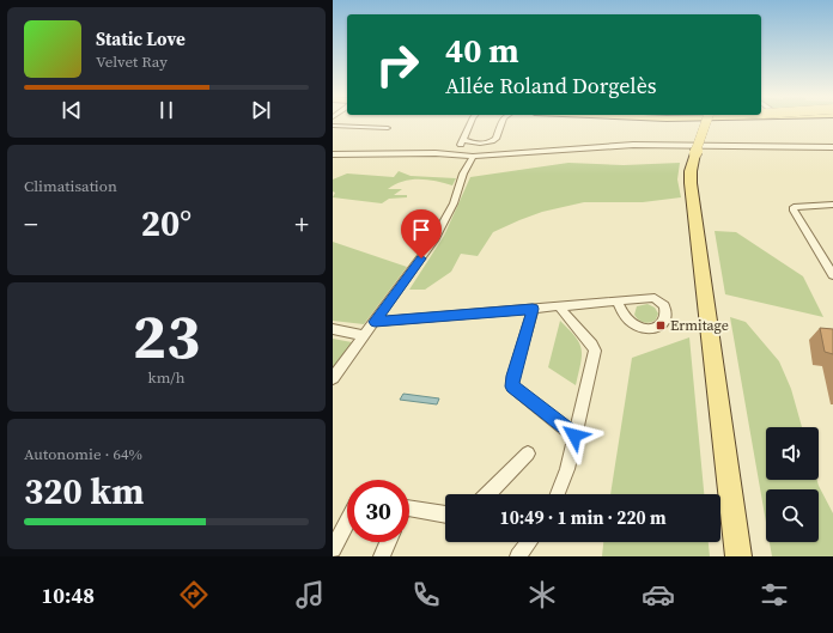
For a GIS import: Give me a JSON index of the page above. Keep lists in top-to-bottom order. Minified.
{"places":{"transit":["Ermitage"]},"page":{"turn":["40 m","Allée Roland Dorgelès"],"song":["Static Love","Velvet Ray"],"tile":["Climatisation",["23","km/h"],["Autonomie · 64%","320 km"]],"heat":["−","20°","+"],"limit":"30","trip":"10:49 · 1 min · 220 m","tabs":"10:48"}}
